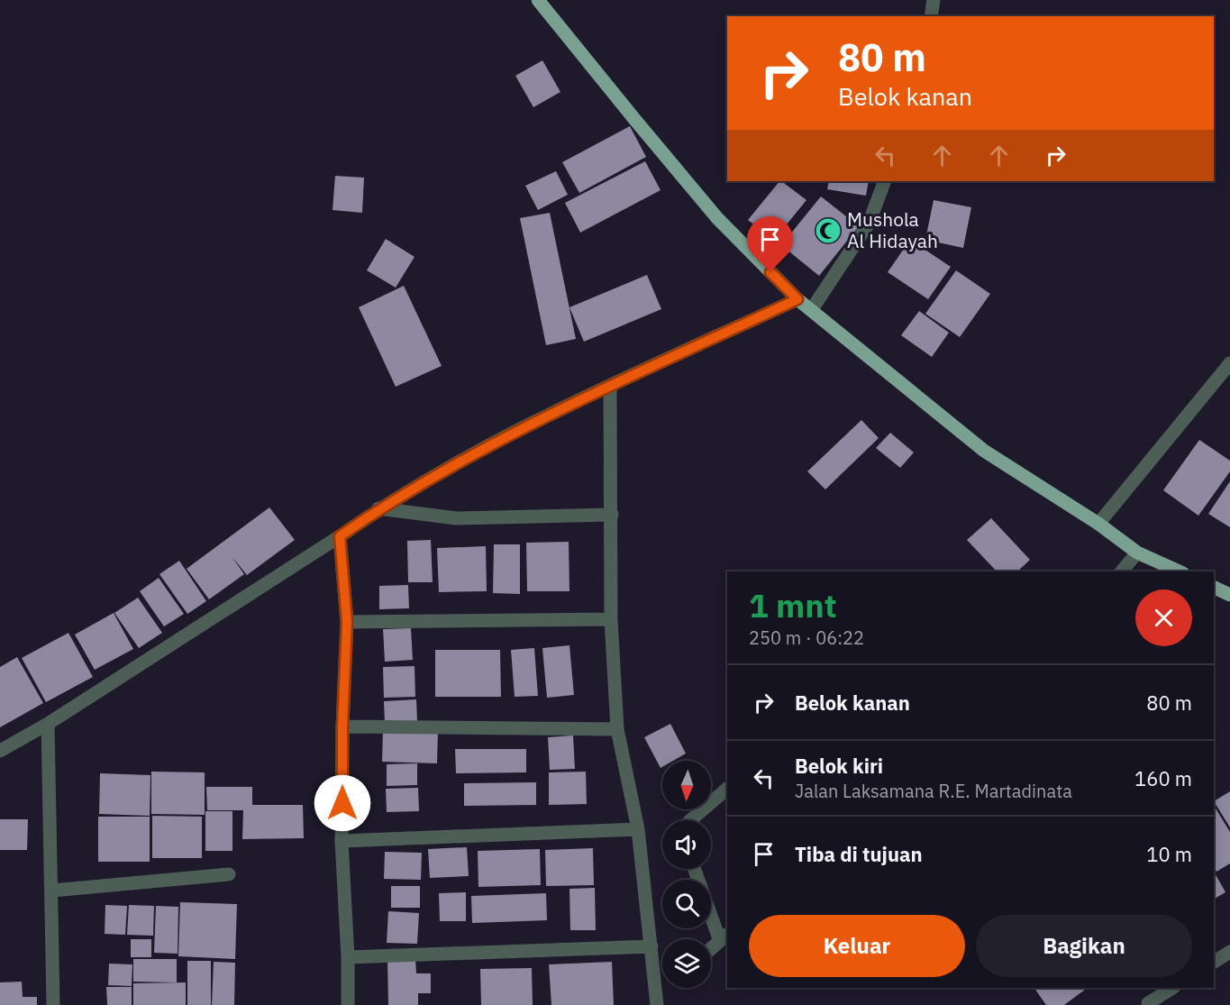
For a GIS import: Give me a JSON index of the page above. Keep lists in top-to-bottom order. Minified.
{"places":{"mosque":["Mushola Al Hidayah"]},"north":"bottom","page":{"turn":["80 m","Belok kanan"],"heading":["1 mnt","250 m · 06:22"],"list":[{"name":"Belok kanan","value":"80 m"},{"name":"Belok kiri","note":"Jalan Laksamana R.E. Martadinata","value":"160 m"},{"name":"Tiba di tujuan","value":"10 m"}],"buttons":["Keluar","Bagikan"]}}
